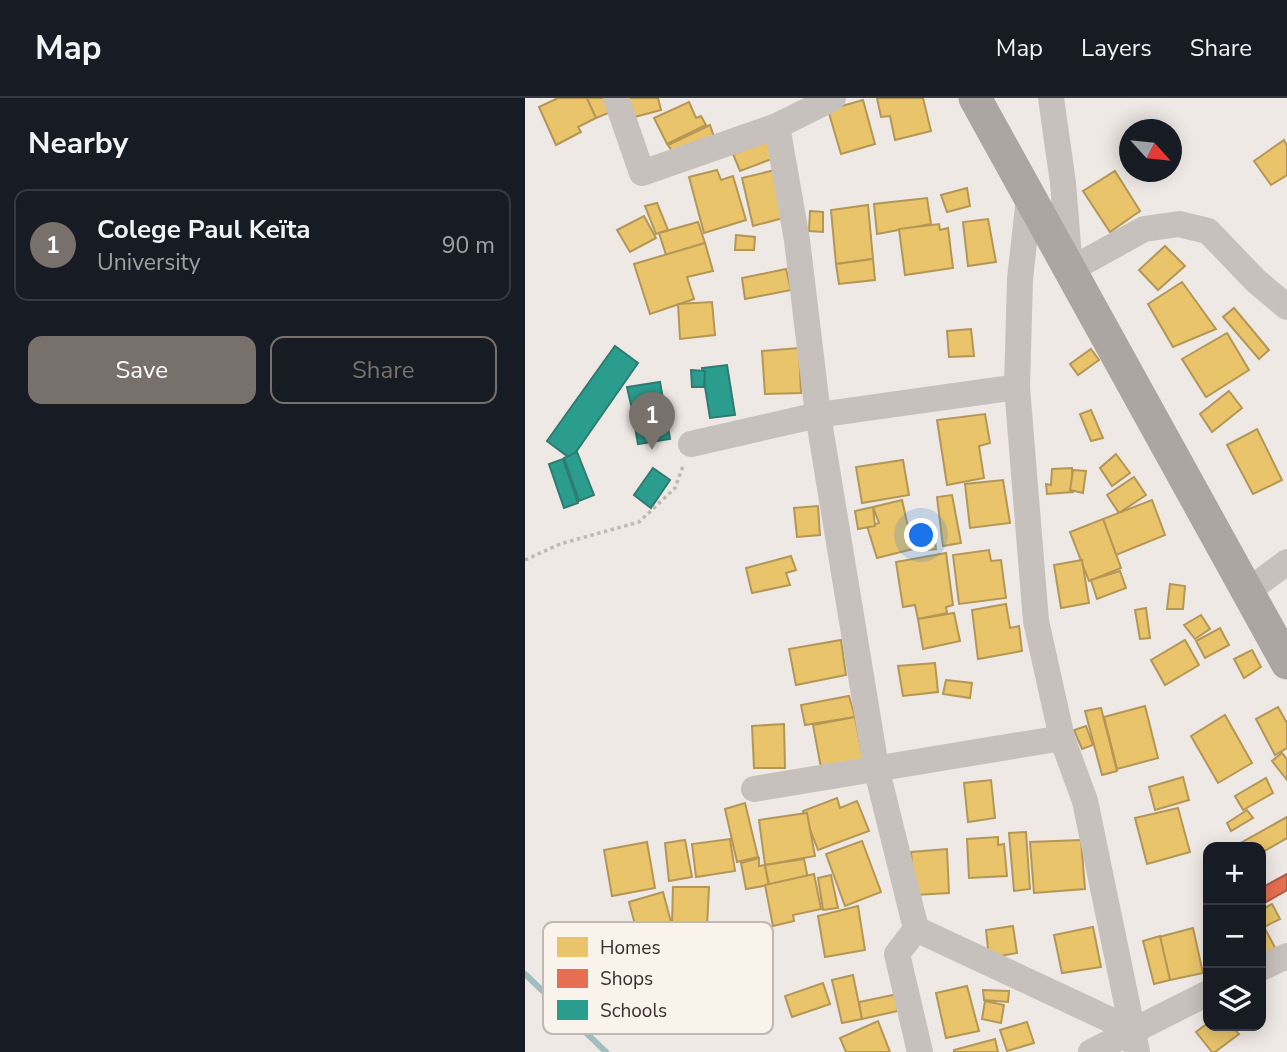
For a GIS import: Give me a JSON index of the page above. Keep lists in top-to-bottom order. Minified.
{"legend":["Homes","Shops","Schools"],"north":"bottom right","page":{"header":"Map","nav":["Map","Layers","Share"],"heading":"Nearby","list":[{"mark":"1","name":"Colege Paul Keïta","note":"University","value":"90 m"}],"buttons":["Save","Share"],"pins":"1","map_buttons":["+","−"]}}
